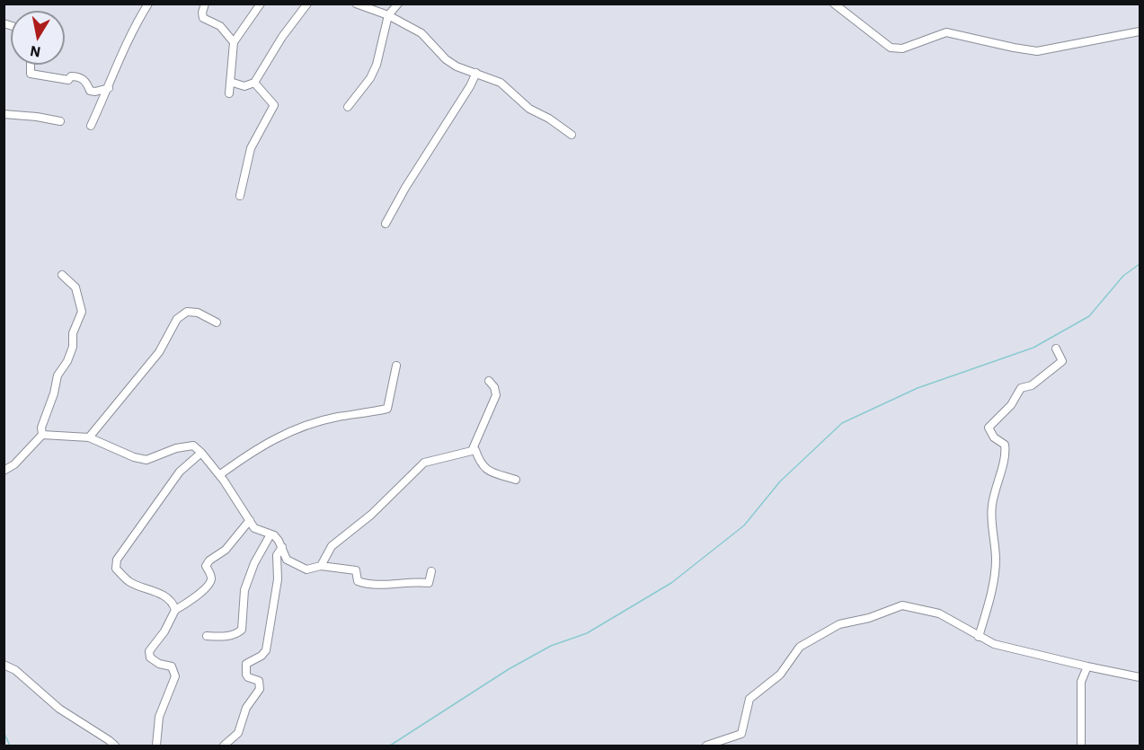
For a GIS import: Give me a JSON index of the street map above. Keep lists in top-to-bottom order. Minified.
{"north":"bottom"}
